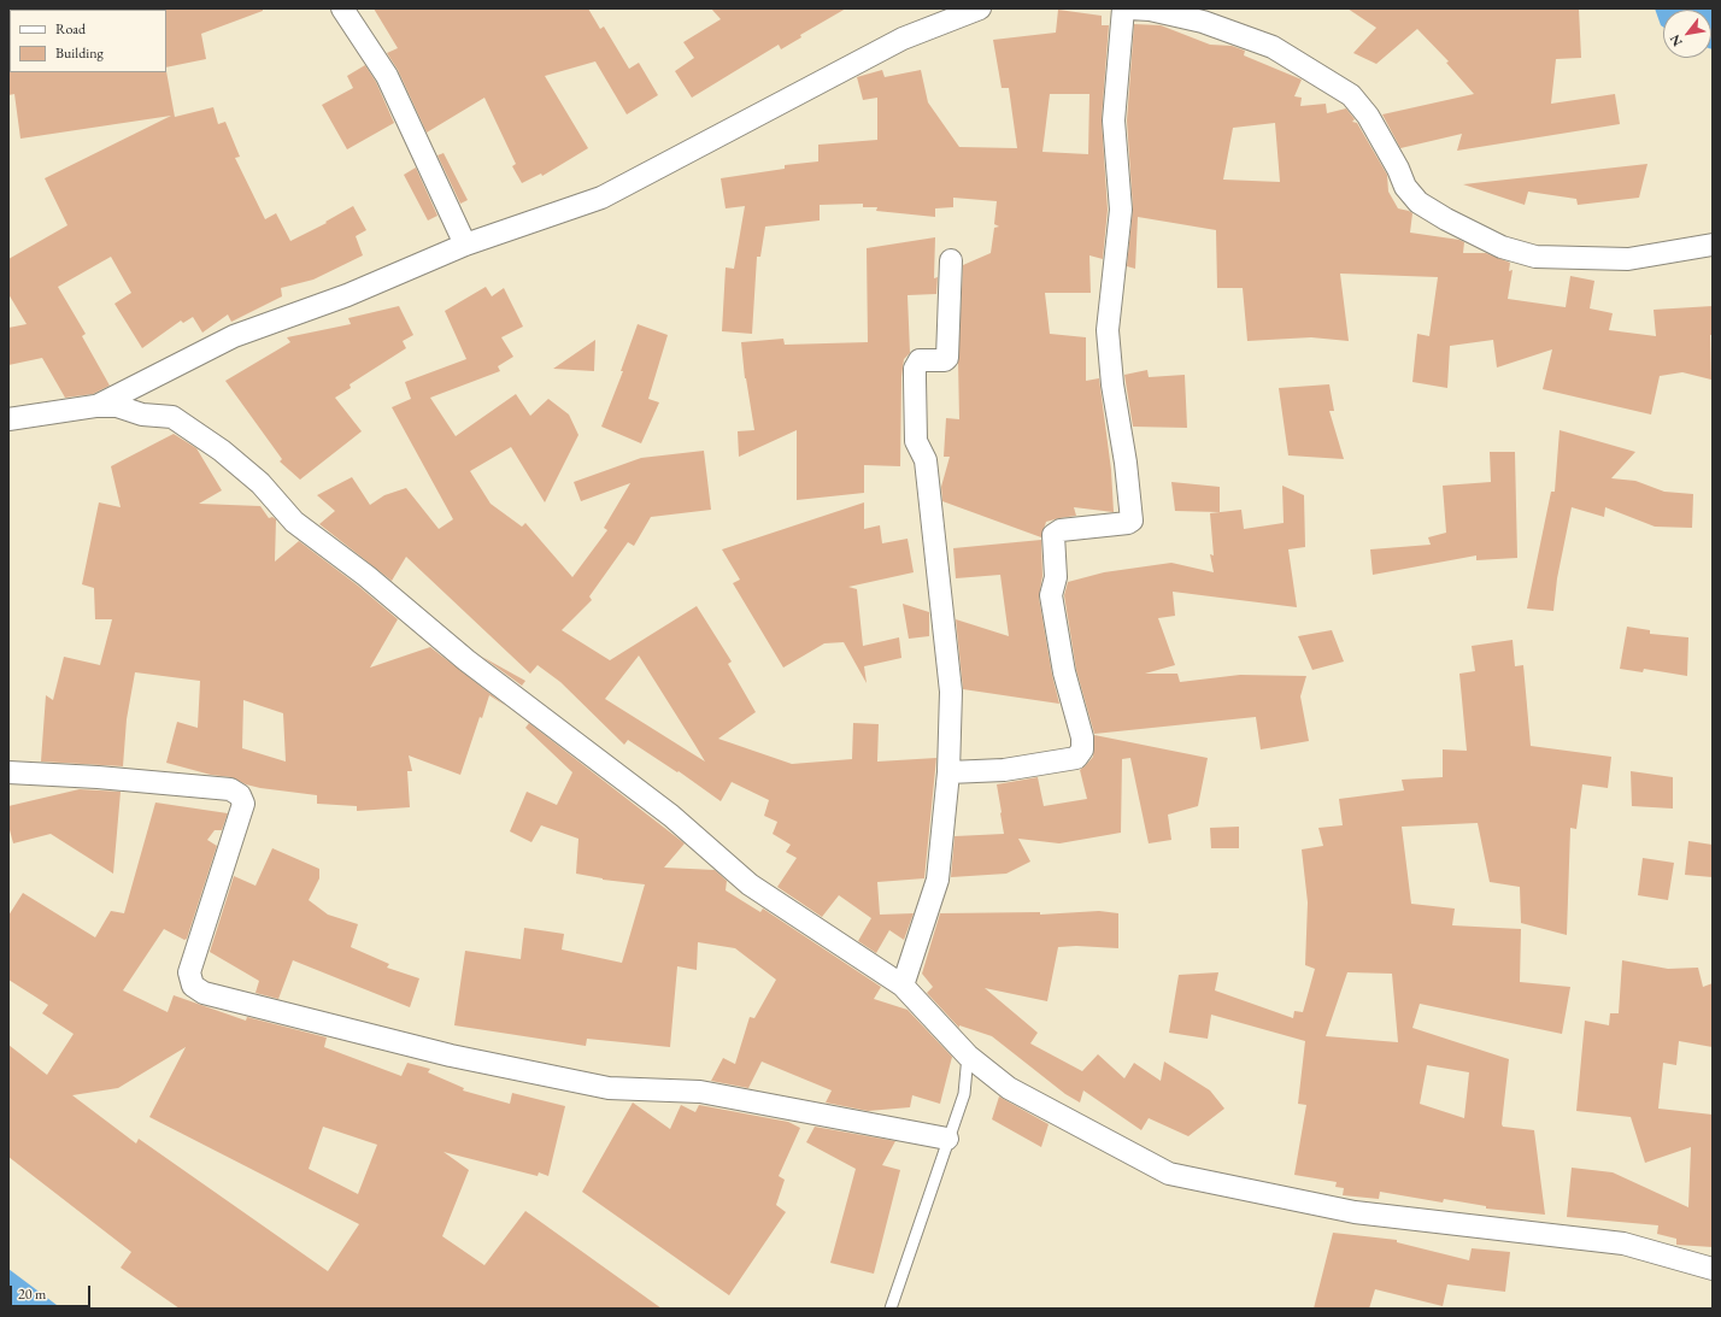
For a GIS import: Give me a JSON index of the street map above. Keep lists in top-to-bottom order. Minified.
{"legend":["Road","Building"],"scale_bar":"20 m","north":"bottom left"}
